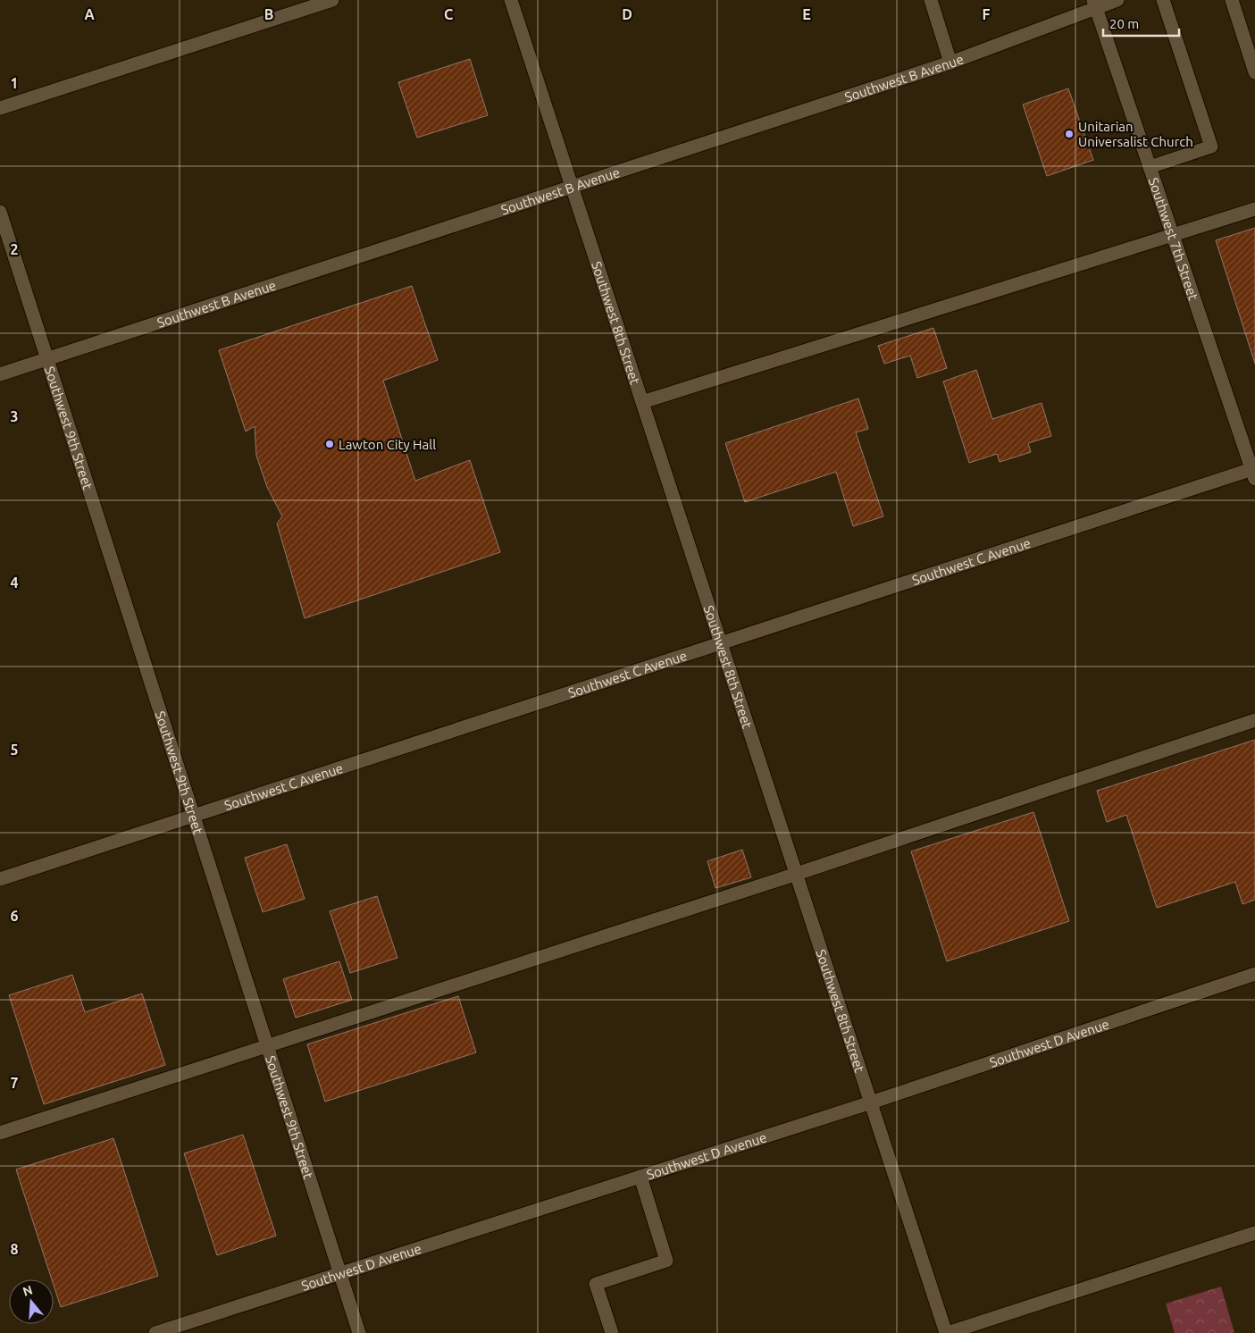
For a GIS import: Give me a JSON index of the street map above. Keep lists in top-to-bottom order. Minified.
{"streets":{"street":["Southwest B Avenue","Southwest 7th Street","Southwest 8th Street","Southwest 9th Street","Southwest C Avenue","Southwest D Avenue"]},"crossings":[["Southwest B Avenue","Southwest 7th Street"],["Southwest B Avenue","Southwest 8th Street"],["Southwest B Avenue","Southwest 9th Street"],["Southwest 7th Street","Southwest C Avenue"],["Southwest 8th Street","Southwest C Avenue"],["Southwest 8th Street","Southwest D Avenue"],["Southwest 9th Street","Southwest C Avenue"],["Southwest 9th Street","Southwest D Avenue"]],"places":["Unitarian Universalist Church","Lawton City Hall"],"scale_bar":"20 m","north":"top","grid":{"columns":["A","B","C","D","E","F"],"rows":["1","2","3","4","5","6","7","8"]}}
